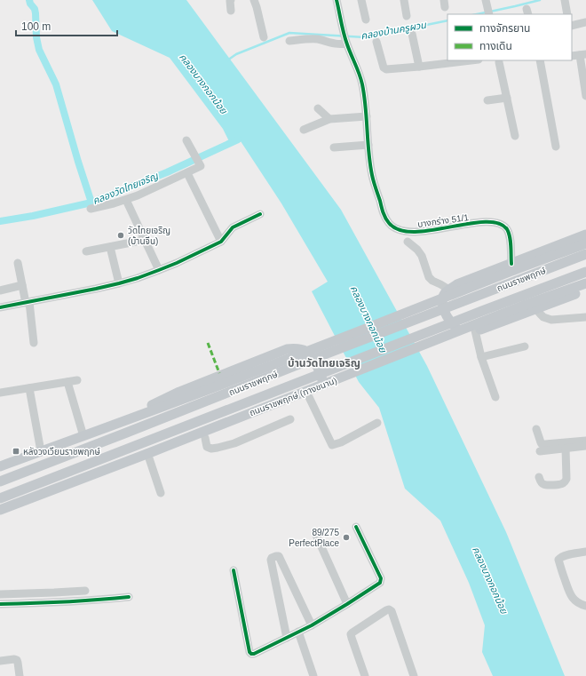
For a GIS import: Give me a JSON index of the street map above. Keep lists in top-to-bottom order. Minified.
{"streets":{"main road":["ถนนราชพฤกษ์","ถนนราชพฤกษ์ (ทางขนาน)"],"street":["บางกร่าง 51/1"]},"districts":["บ้านวัดไทยเจริญ"],"water":["คลองบ้านครูผวน","คลองบางกอกน้อย","คลองวัดไทยเจริญ"],"places":{"other":["วัดไทยเจริญ (บ้านจีน)","89/275 PerfectPlace"],"transit":["หลังวงเวียนราชพฤกษ์"]},"legend":["ทางจักรยาน","ทางเดิน"],"scale_bar":"100 m"}
